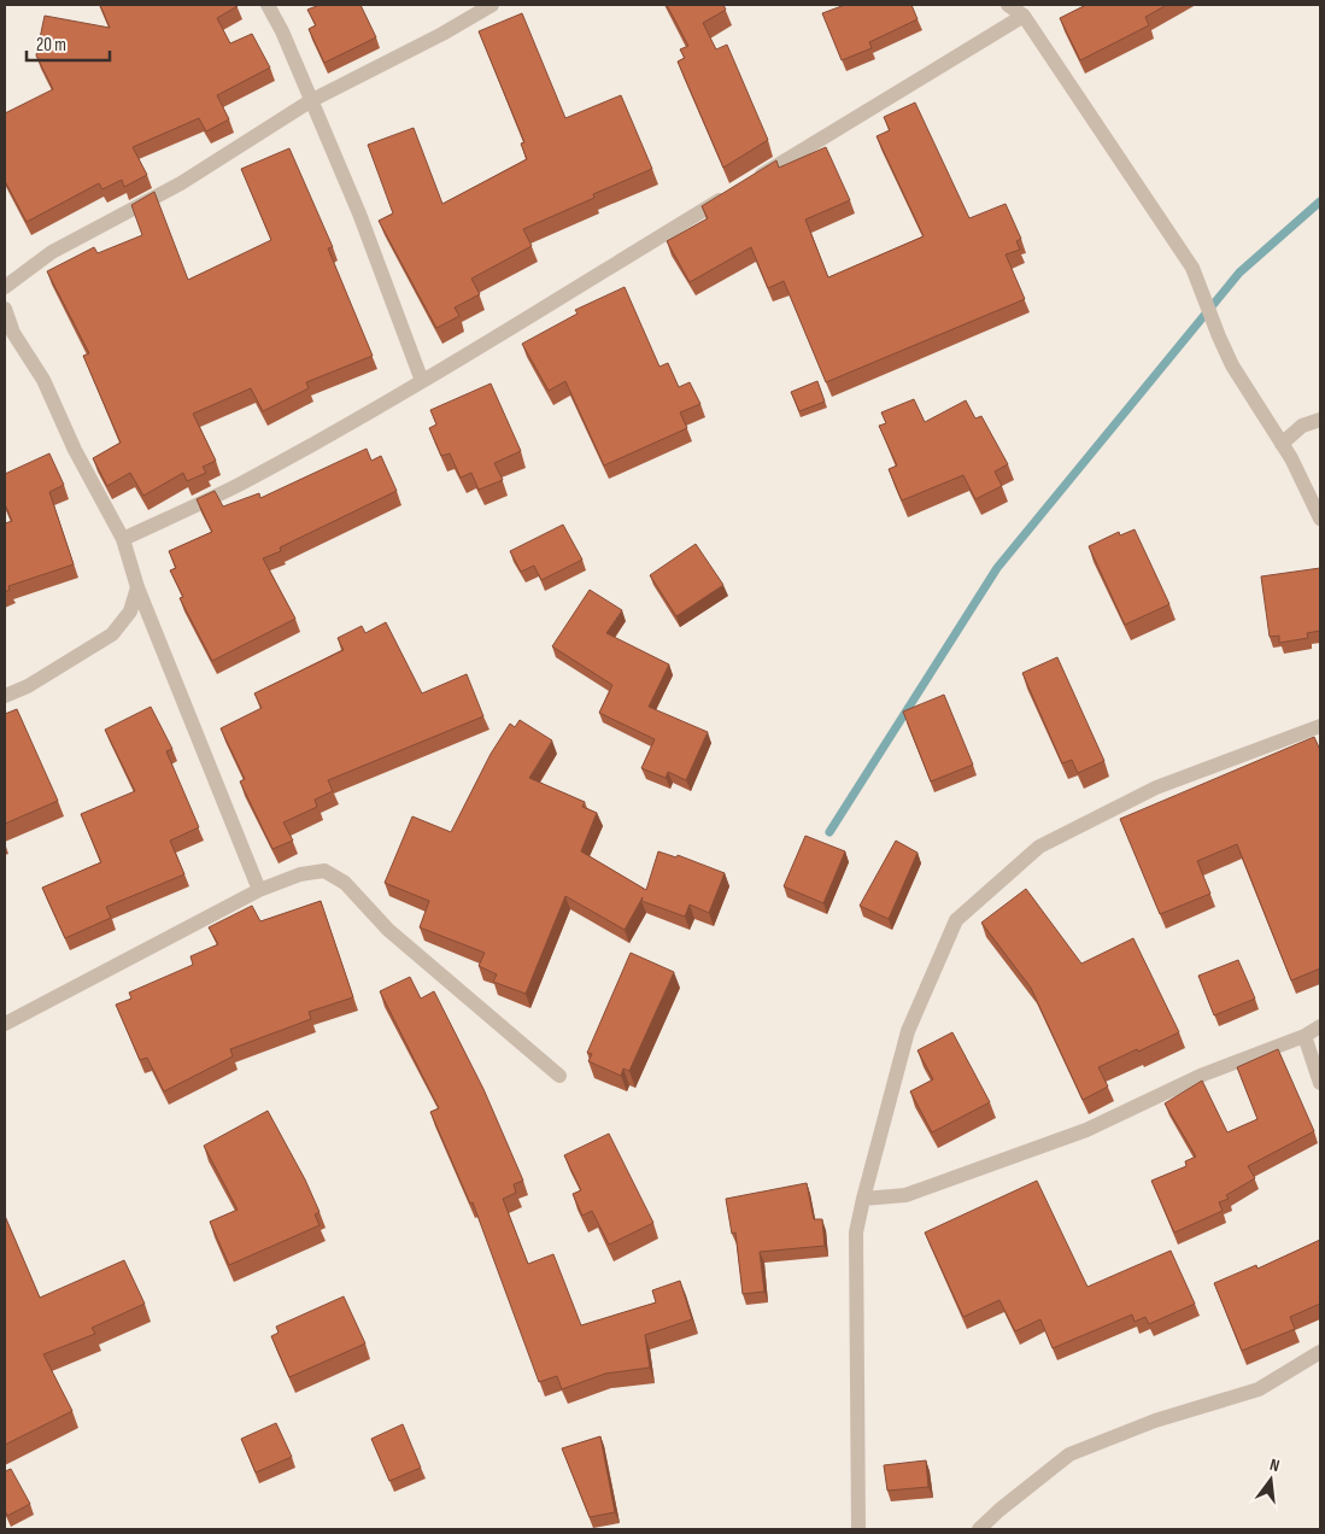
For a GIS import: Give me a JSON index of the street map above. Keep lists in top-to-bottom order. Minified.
{"scale_bar":"20 m","north":"top"}
